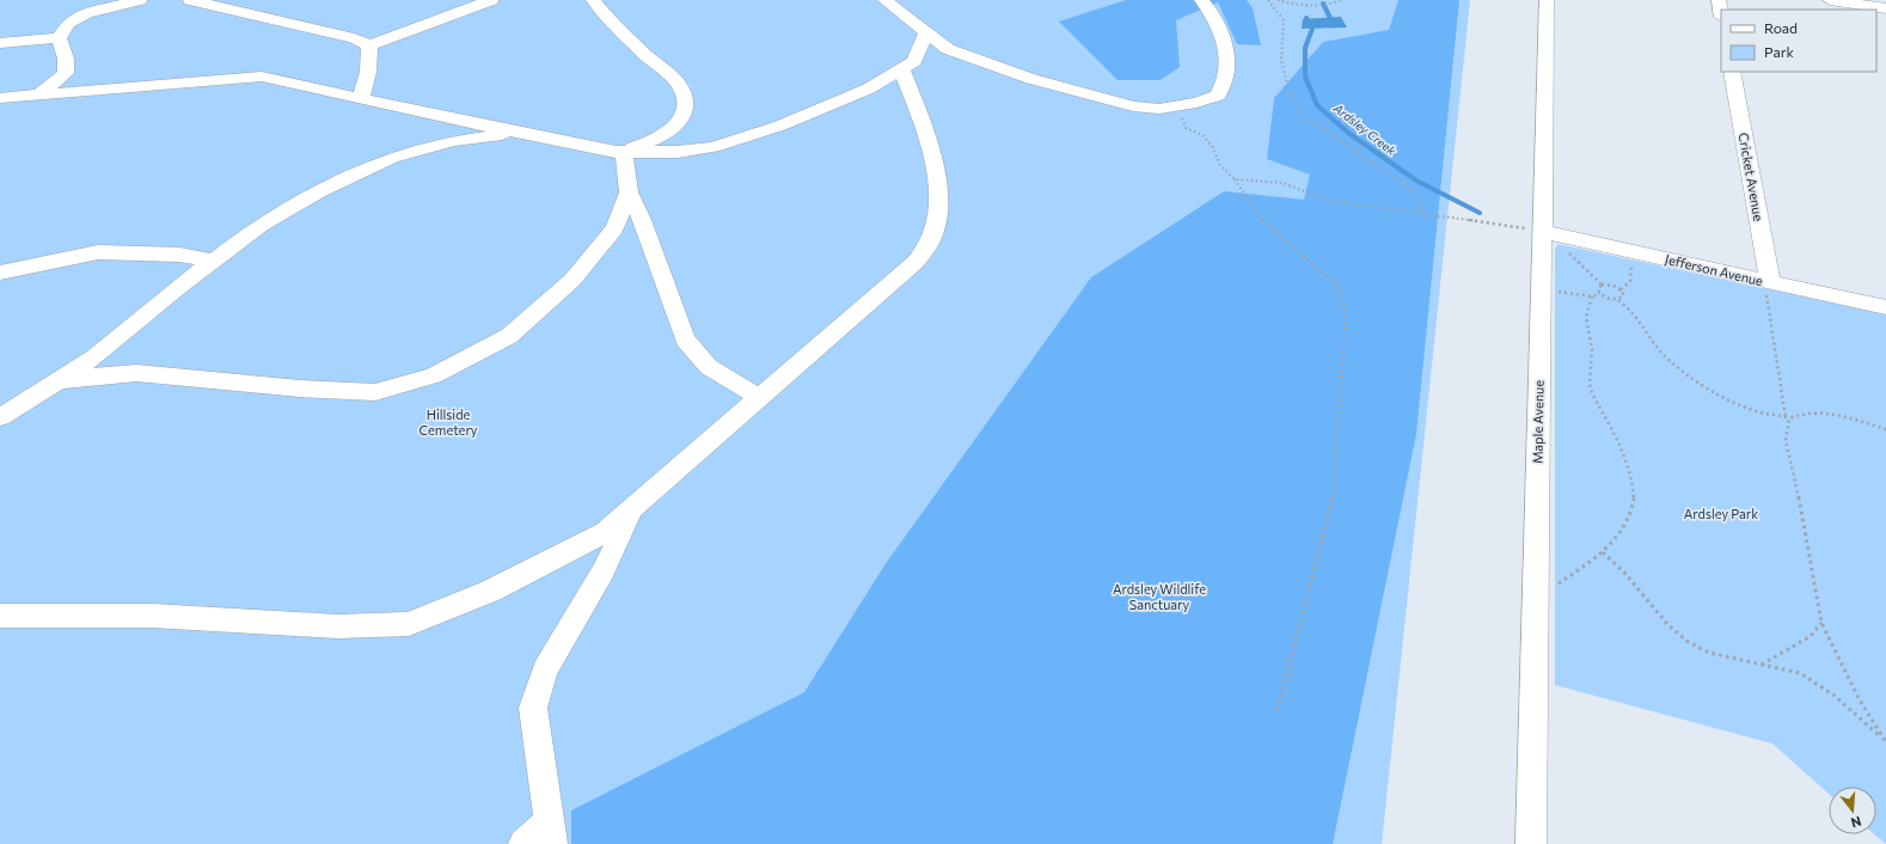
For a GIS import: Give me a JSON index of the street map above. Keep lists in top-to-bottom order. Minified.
{"streets":{"street":["Cricket Avenue","Jefferson Avenue","Maple Avenue"]},"crossings":[["Cricket Avenue","Jefferson Avenue"],["Jefferson Avenue","Maple Avenue"]],"water":["Ardsley Creek"],"parks":["Hillside Cemetery","Ardsley Park","Ardsley Wildlife Sanctuary"],"legend":["Road","Park"],"north":"bottom"}
